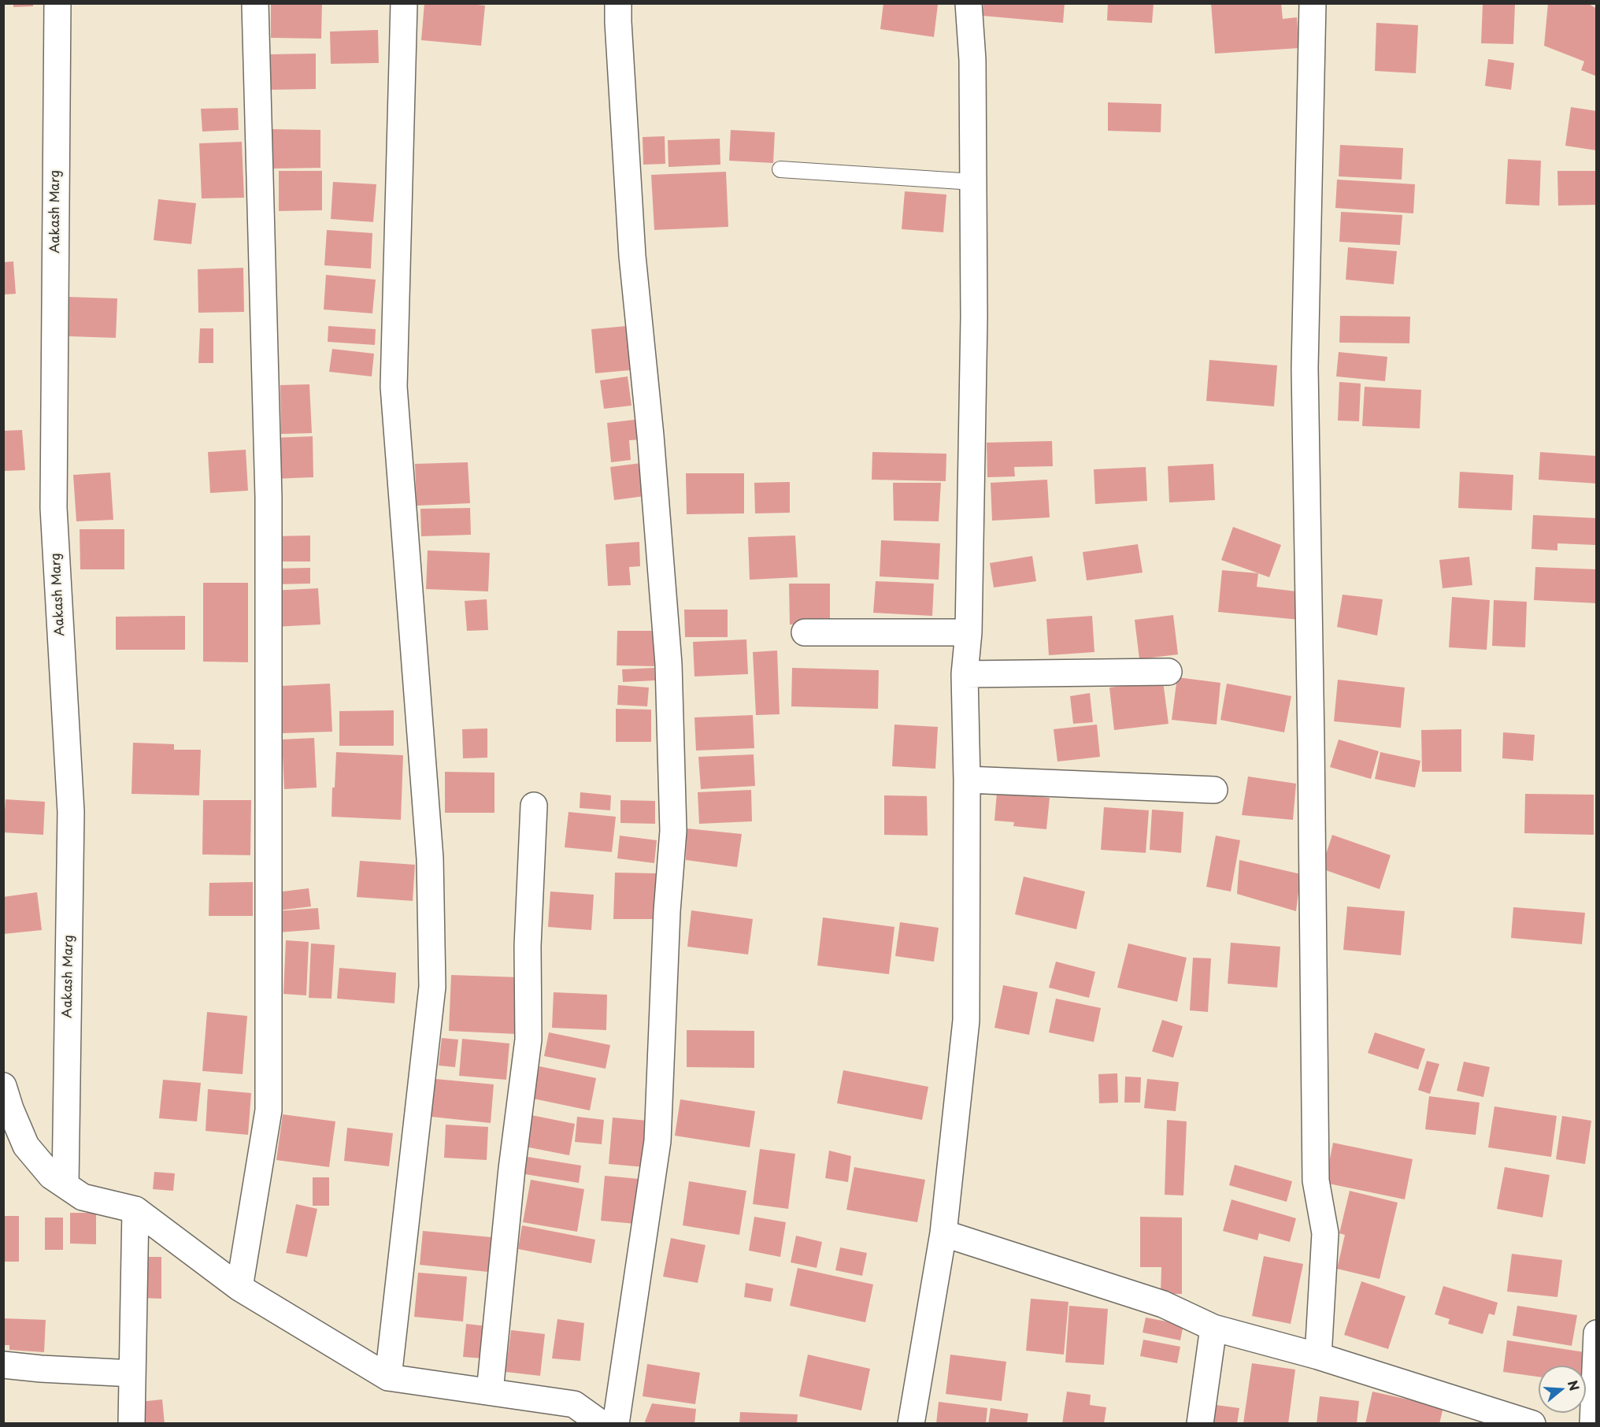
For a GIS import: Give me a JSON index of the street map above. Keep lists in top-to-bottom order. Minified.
{"streets":{"street":["Aakash Marg"]},"north":"right"}
